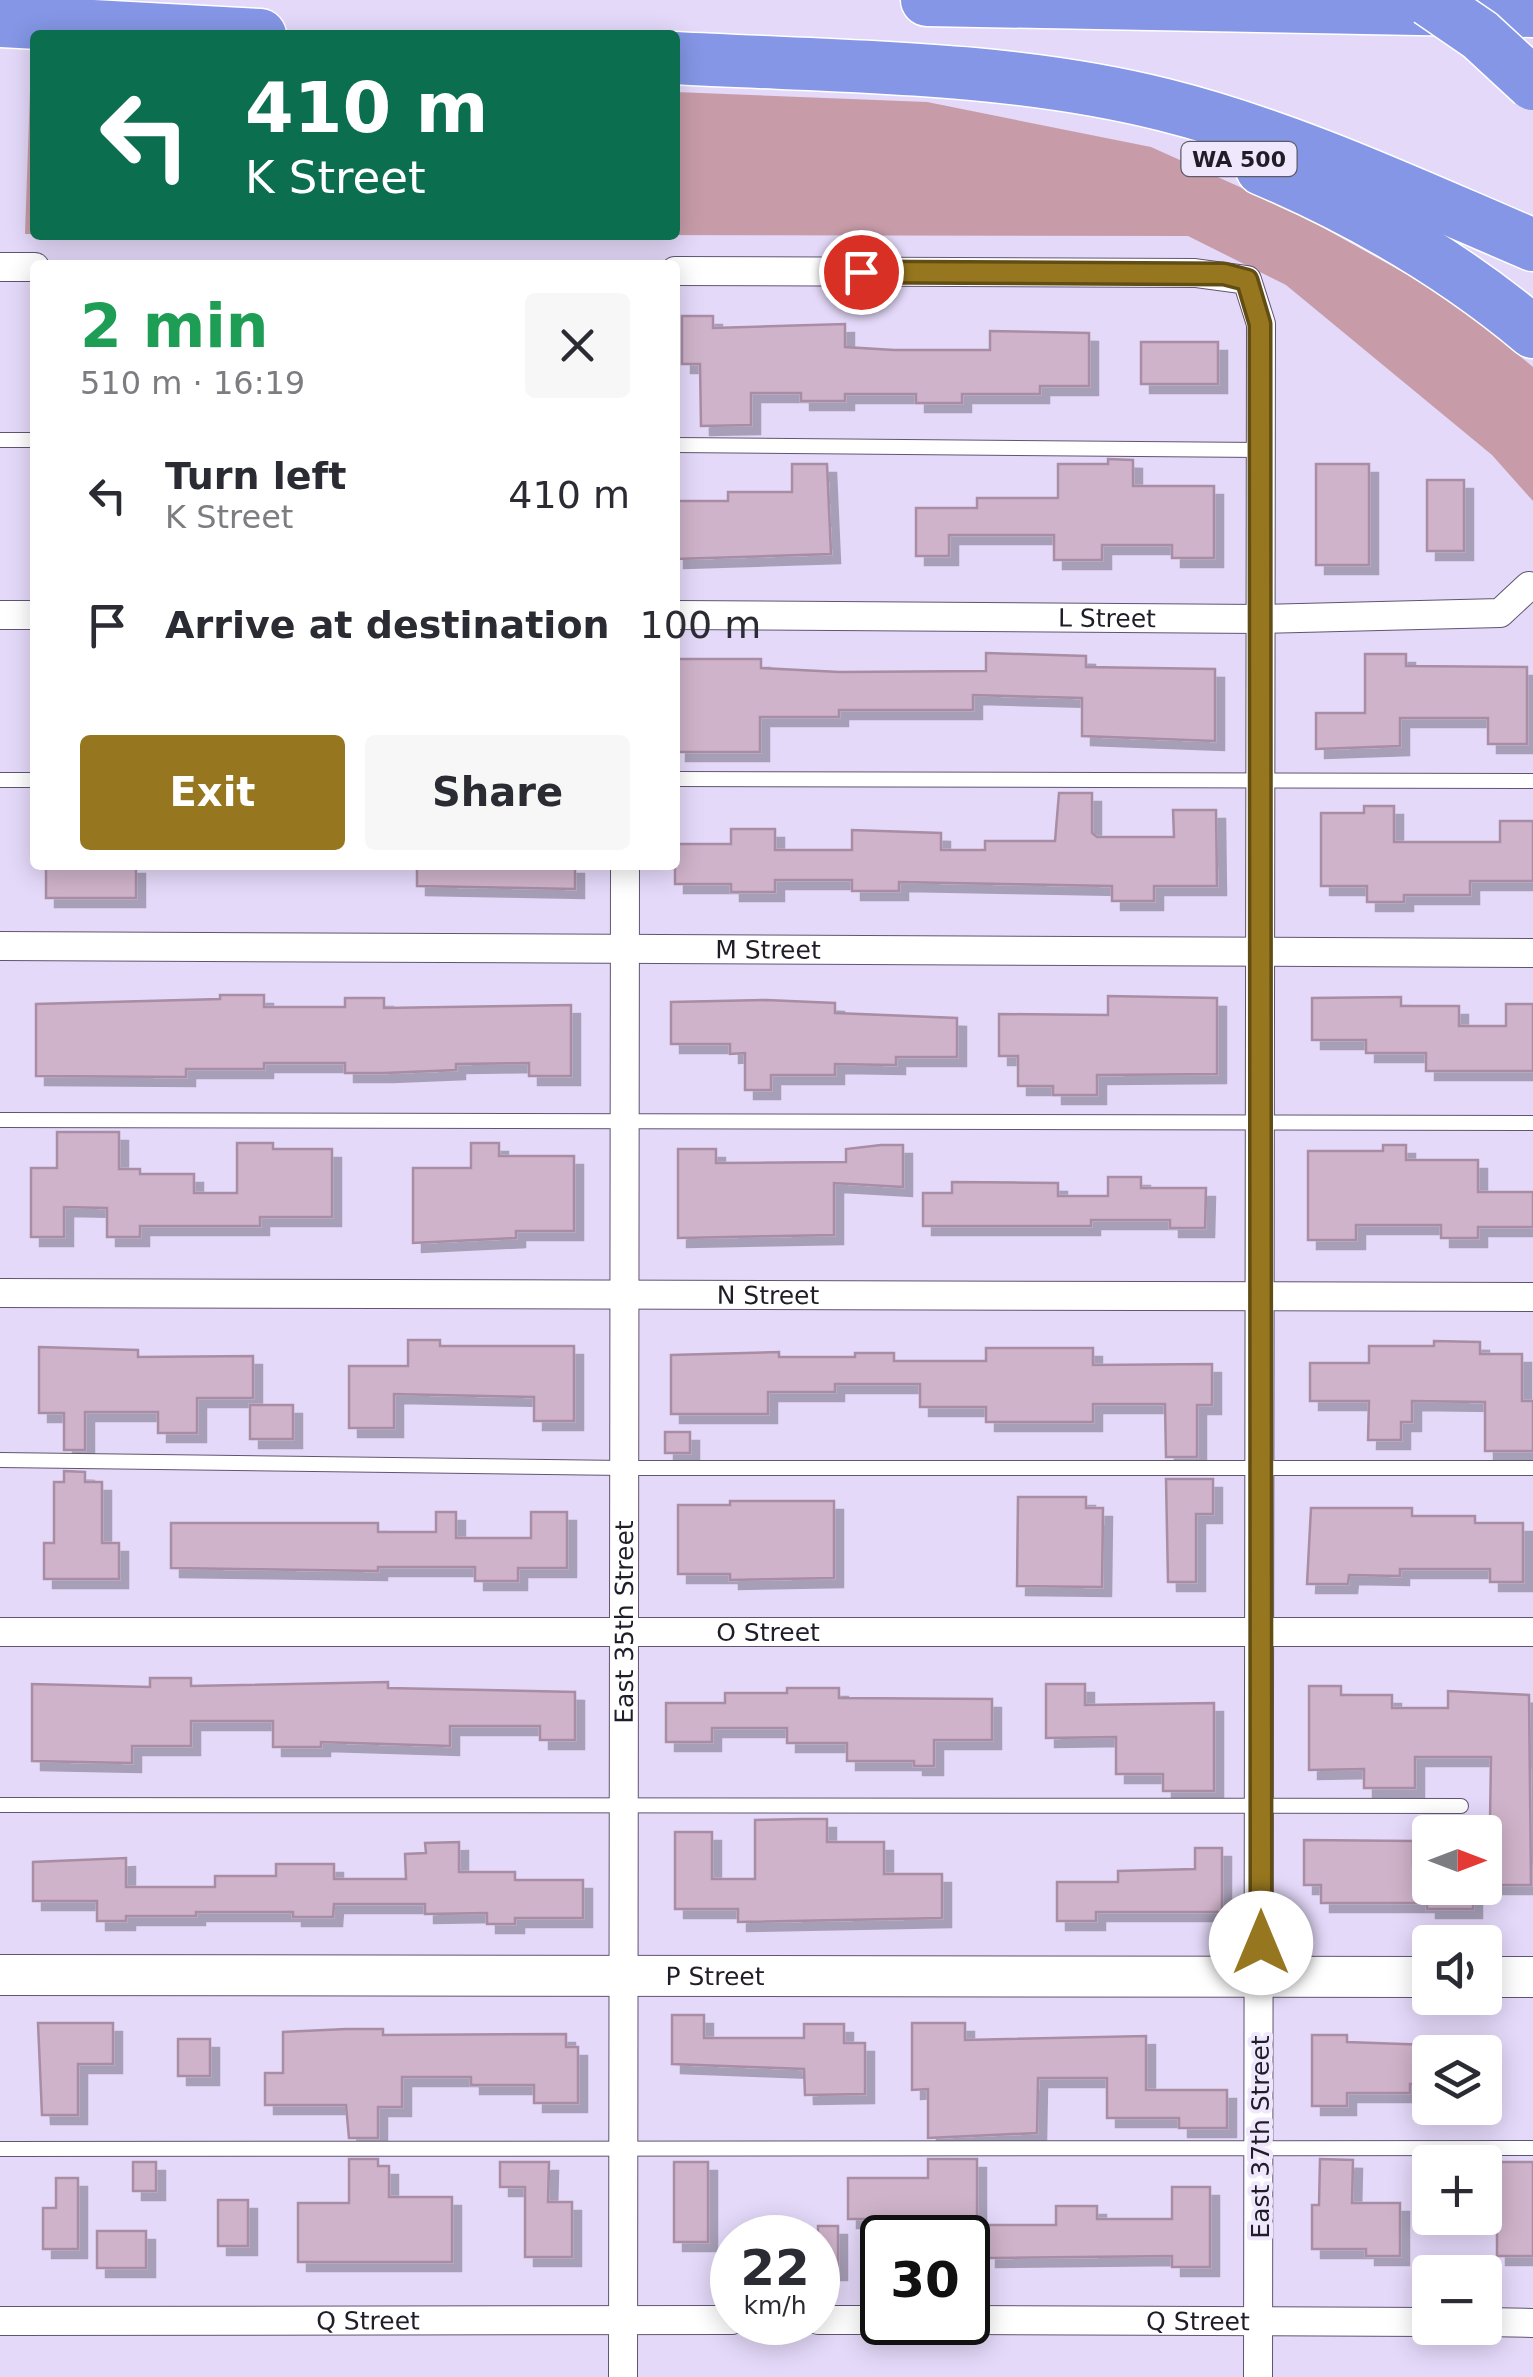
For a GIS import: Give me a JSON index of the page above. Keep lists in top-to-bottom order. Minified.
{"streets":{"highway":["WA 500"],"street":["L Street","M Street","N Street","East 35th Street","O Street","P Street","East 37th Street","Q Street"]},"crossings":[["L Street","East 37th Street"],["M Street","East 35th Street"],["M Street","East 37th Street"],["N Street","East 35th Street"],["N Street","East 37th Street"],["East 35th Street","O Street"],["East 35th Street","P Street"],["East 35th Street","Q Street"],["O Street","East 37th Street"],["P Street","East 37th Street"],["East 37th Street","Q Street"]],"north":"right","page":{"turn":["410 m","K Street"],"heading":["2 min","510 m · 16:19"],"list":[{"name":"Turn left","note":"K Street","value":"410 m"},{"name":"Arrive at destination","value":"100 m"}],"buttons":["Exit","Share"],"map_buttons":["+","−"],"speed":"22 km/h","limit":"30"}}
